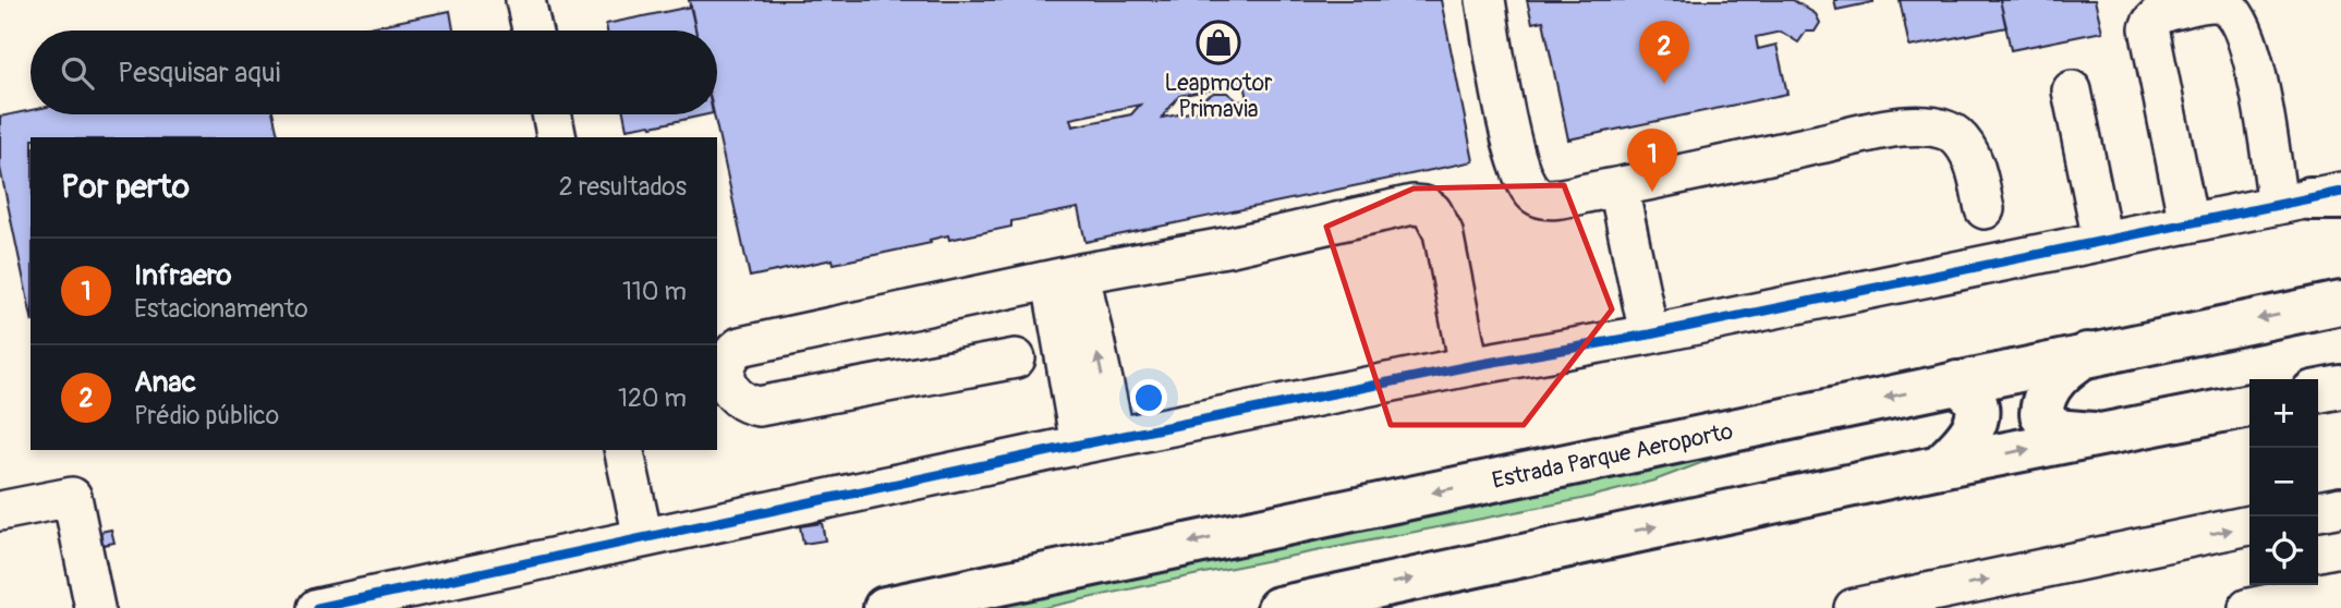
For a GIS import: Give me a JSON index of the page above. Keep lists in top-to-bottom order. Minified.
{"streets":{"main road":["Estrada Parque Aeroporto"]},"places":{"shop":["Leapmotor Primavia"]},"page":{"pins":["2","1"],"search":"Pesquisar aqui","heading":["Por perto","2 resultados"],"list":[{"mark":"1","name":"Infraero","note":"Estacionamento","value":"110 m"},{"mark":"2","name":"Anac","note":"Prédio público","value":"120 m"}],"map_buttons":["+","−"]}}
